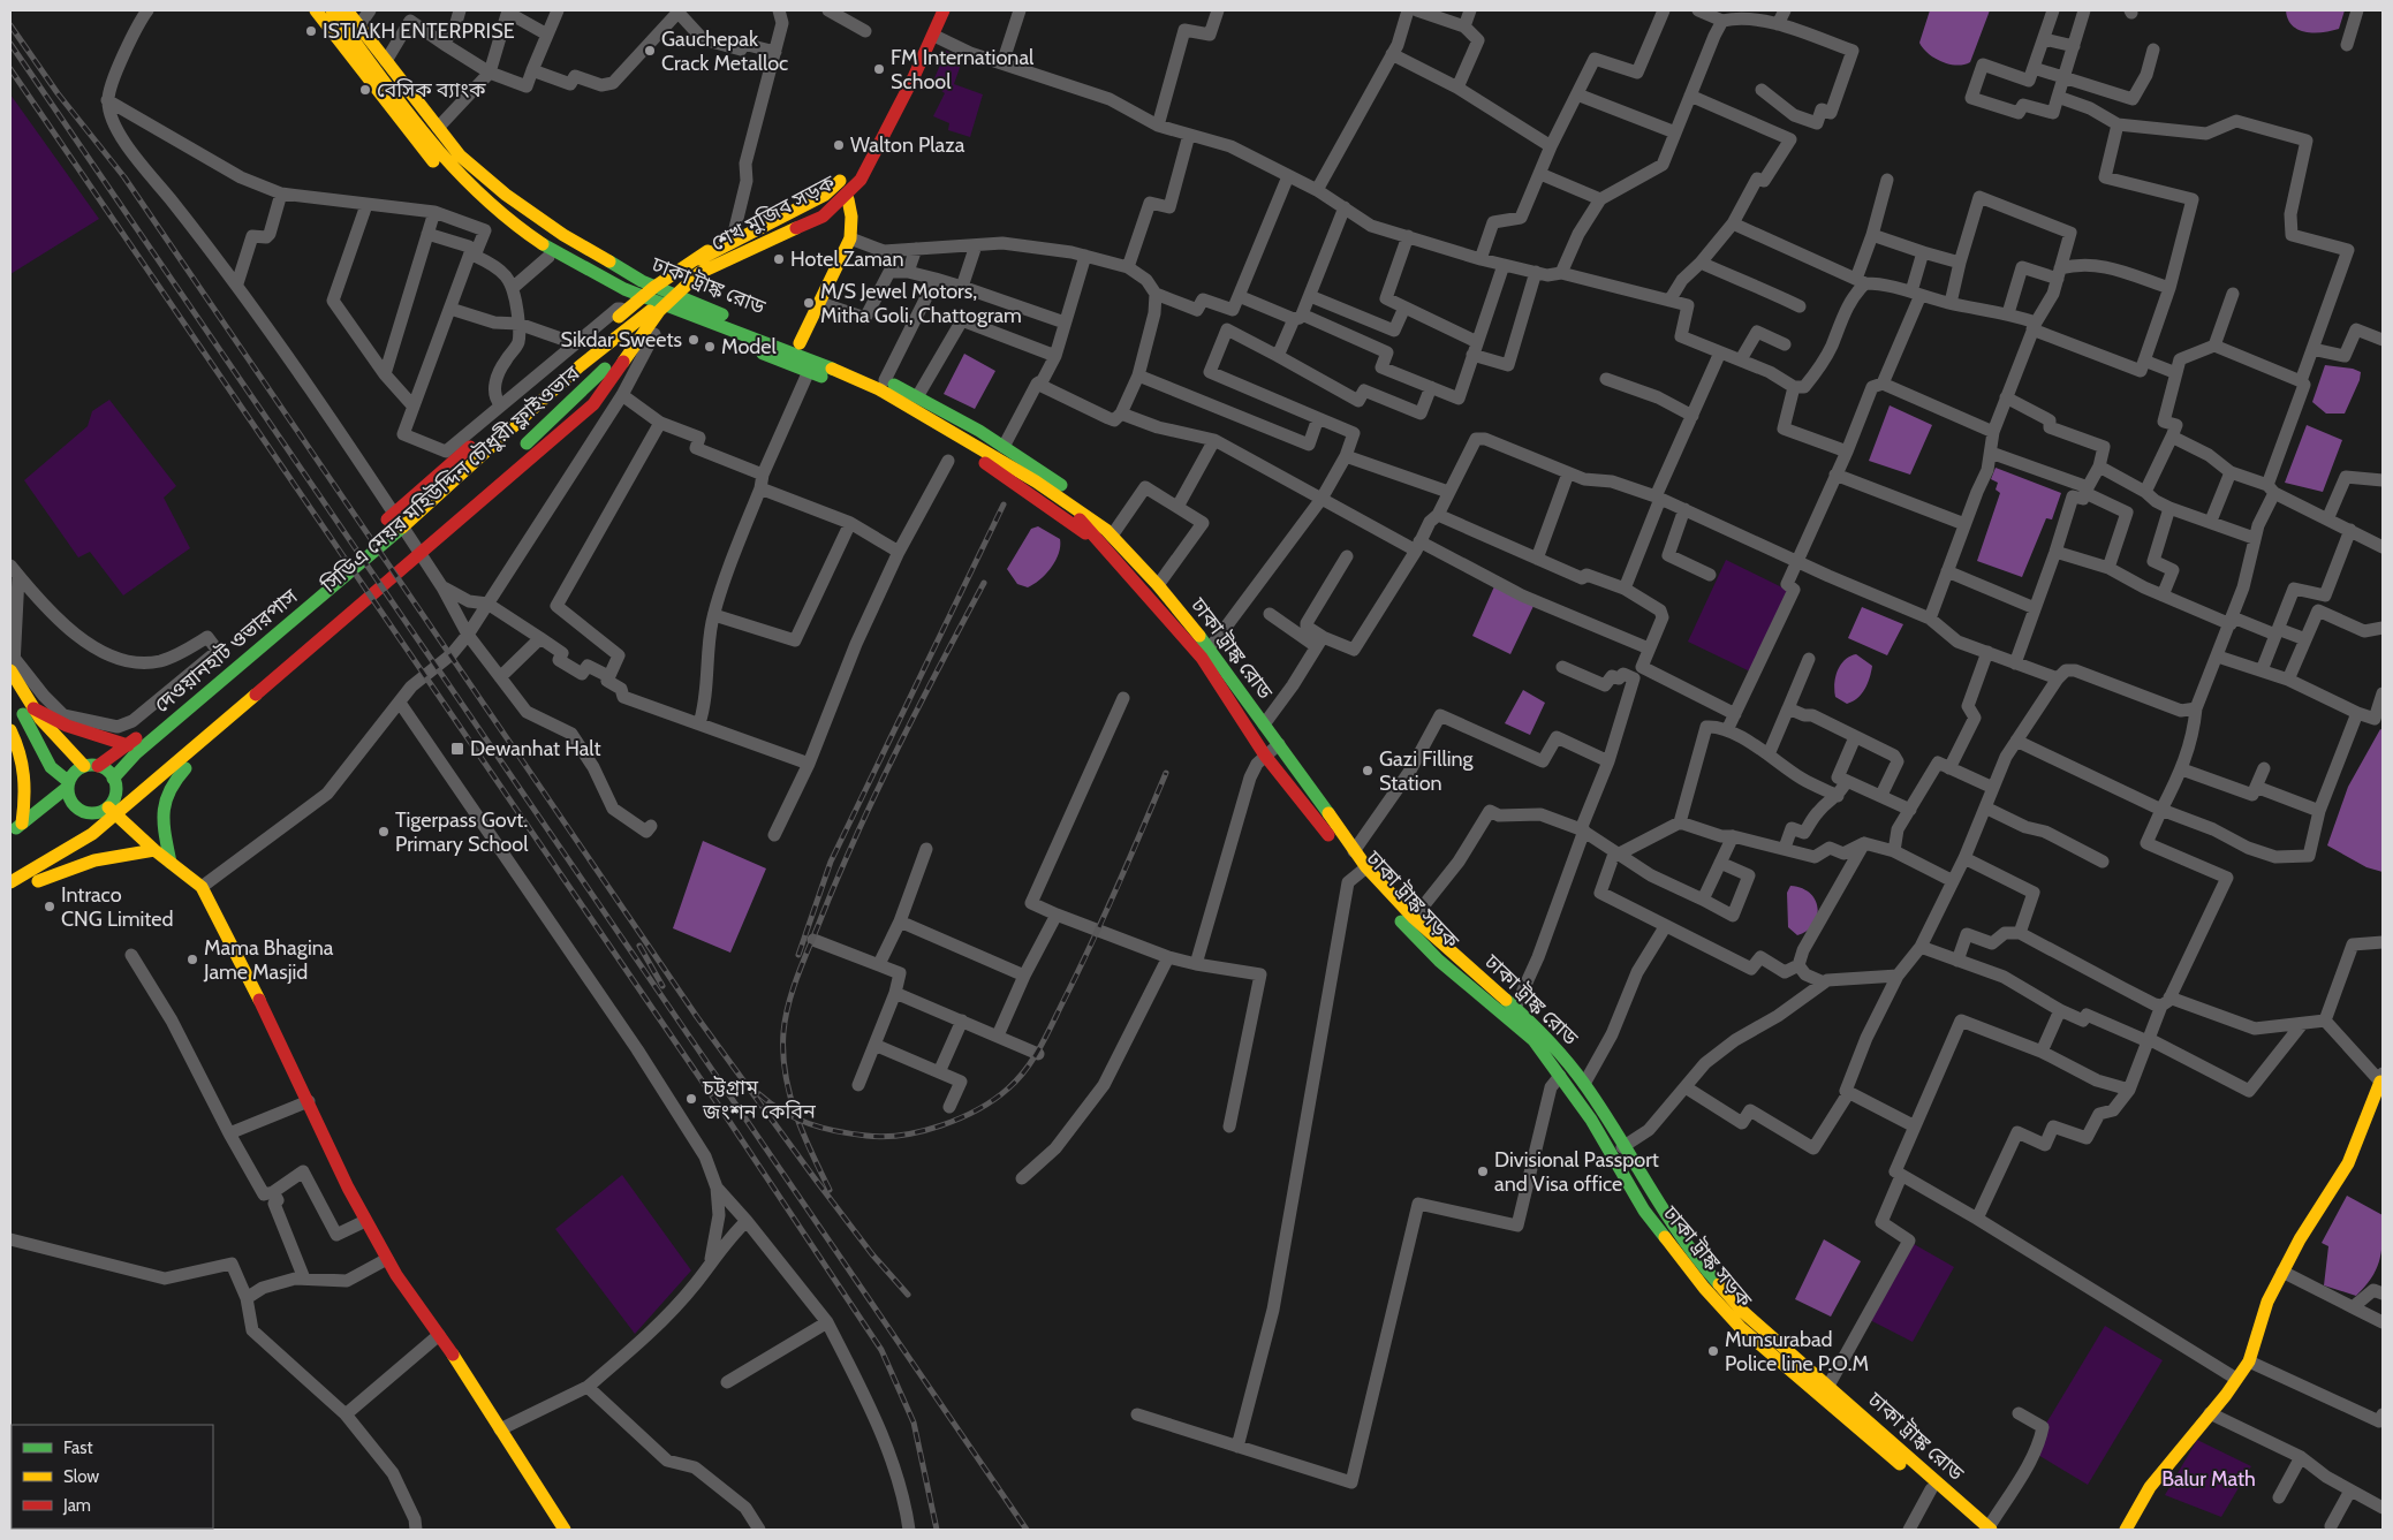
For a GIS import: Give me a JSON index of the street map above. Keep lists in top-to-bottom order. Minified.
{"streets":{"main road":["শেখ মুজিব সড়ক","ঢাকা ট্রাঙ্ক রোড","সিডিএ মেয়র মহিউদ্দিন চৌধুরী ফ্লাইওভার","দেওয়ানহাট ওভারপাস","ঢাকা ট্রাঙ্ক সড়ক"]},"crossings":[["শেখ মুজিব সড়ক","ঢাকা ট্রাঙ্ক রোড"],["শেখ মুজিব সড়ক","দেওয়ানহাট ওভারপাস"],["ঢাকা ট্রাঙ্ক রোড","ঢাকা ট্রাঙ্ক সড়ক"]],"parks":["Balur Math"],"places":{"other":["ISTIAKH ENTERPRISE","Gauchepak Crack Metalloc","FM International School","বেসিক ব্যাংক","Walton Plaza","Hotel Zaman","M/S Jewel Motors, Mitha Goli, Chattogram","Sikdar Sweets","Model","Gazi Filling Station","Tigerpass Govt. Primary School","Intraco CNG Limited","Mama Bhagina Jame Masjid","চট্টগ্রাম জংশন কেবিন","Divisional Passport and Visa office","Munsurabad Police line P.O.M"],"transit":["Dewanhat Halt"]},"legend":["Fast","Slow","Jam"]}
